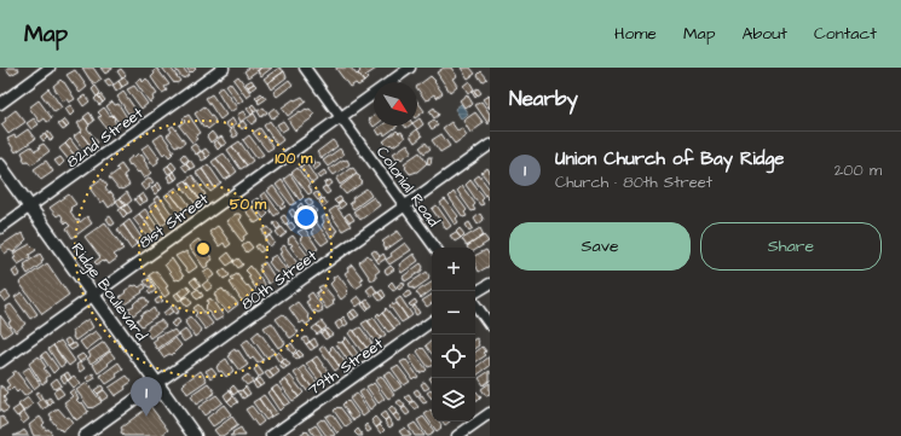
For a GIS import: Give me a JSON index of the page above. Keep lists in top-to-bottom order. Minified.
{"streets":{"street":["82nd Street","Colonial Road","81st Street","80th Street","Ridge Boulevard","79th Street"]},"crossings":[["82nd Street","Ridge Boulevard"],["Colonial Road","81st Street"],["Colonial Road","80th Street"],["81st Street","Ridge Boulevard"],["80th Street","Ridge Boulevard"]],"north":"bottom right","page":{"header":"Map","nav":["Home","Map","About","Contact"],"heading":"Nearby","list":[{"mark":"1","name":"Union Church of Bay Ridge","note":"Church · 80th Street","value":"200 m"}],"buttons":["Save","Share"],"map_buttons":["+","−"],"pins":"1"},"rings":["100 m","50 m"]}
